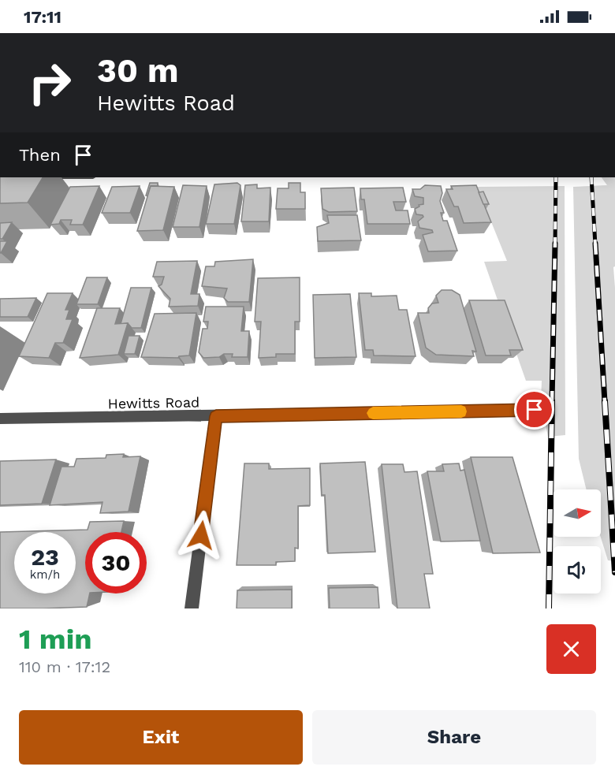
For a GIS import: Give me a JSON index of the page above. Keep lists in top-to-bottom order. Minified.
{"streets":{"street":["Hewitts Road"]},"north":"right","page":{"status":"17:11","turn":["30 m","Hewitts Road"],"then":"Then","speed":"23 km/h","limit":"30","heading":["1 min","110 m · 17:12"],"buttons":["Exit","Share"]}}
